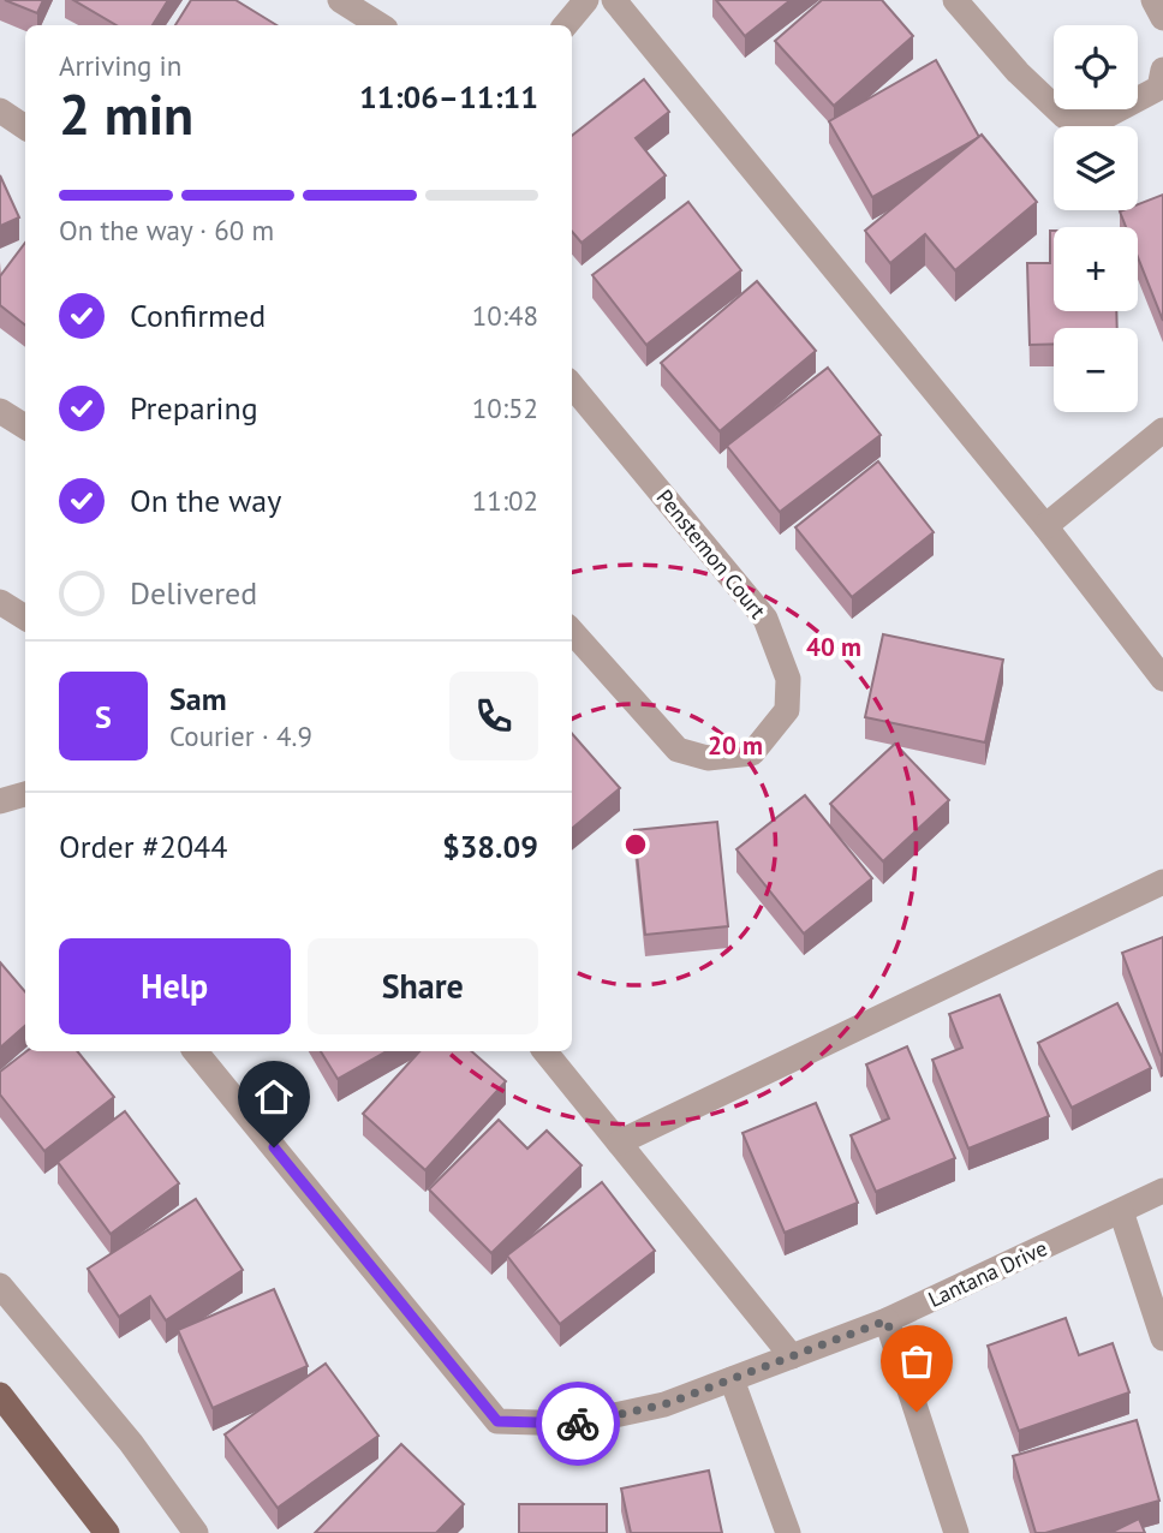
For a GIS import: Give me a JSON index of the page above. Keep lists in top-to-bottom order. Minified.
{"streets":{"street":["Penstemon Court","Lantana Drive"]},"page":{"map_buttons":["+","−"],"heading":["2 min","Arriving in","11:06–11:11"],"panel":["Sam","Courier · 4.9","Order #2044","$38.09"],"bar":"On the way · 60 m","list":[["Confirmed","10:48"],["Preparing","10:52"],["On the way","11:02"],"Delivered"],"round":"S","buttons":["Help","Share"]},"rings":["40 m","20 m"]}
